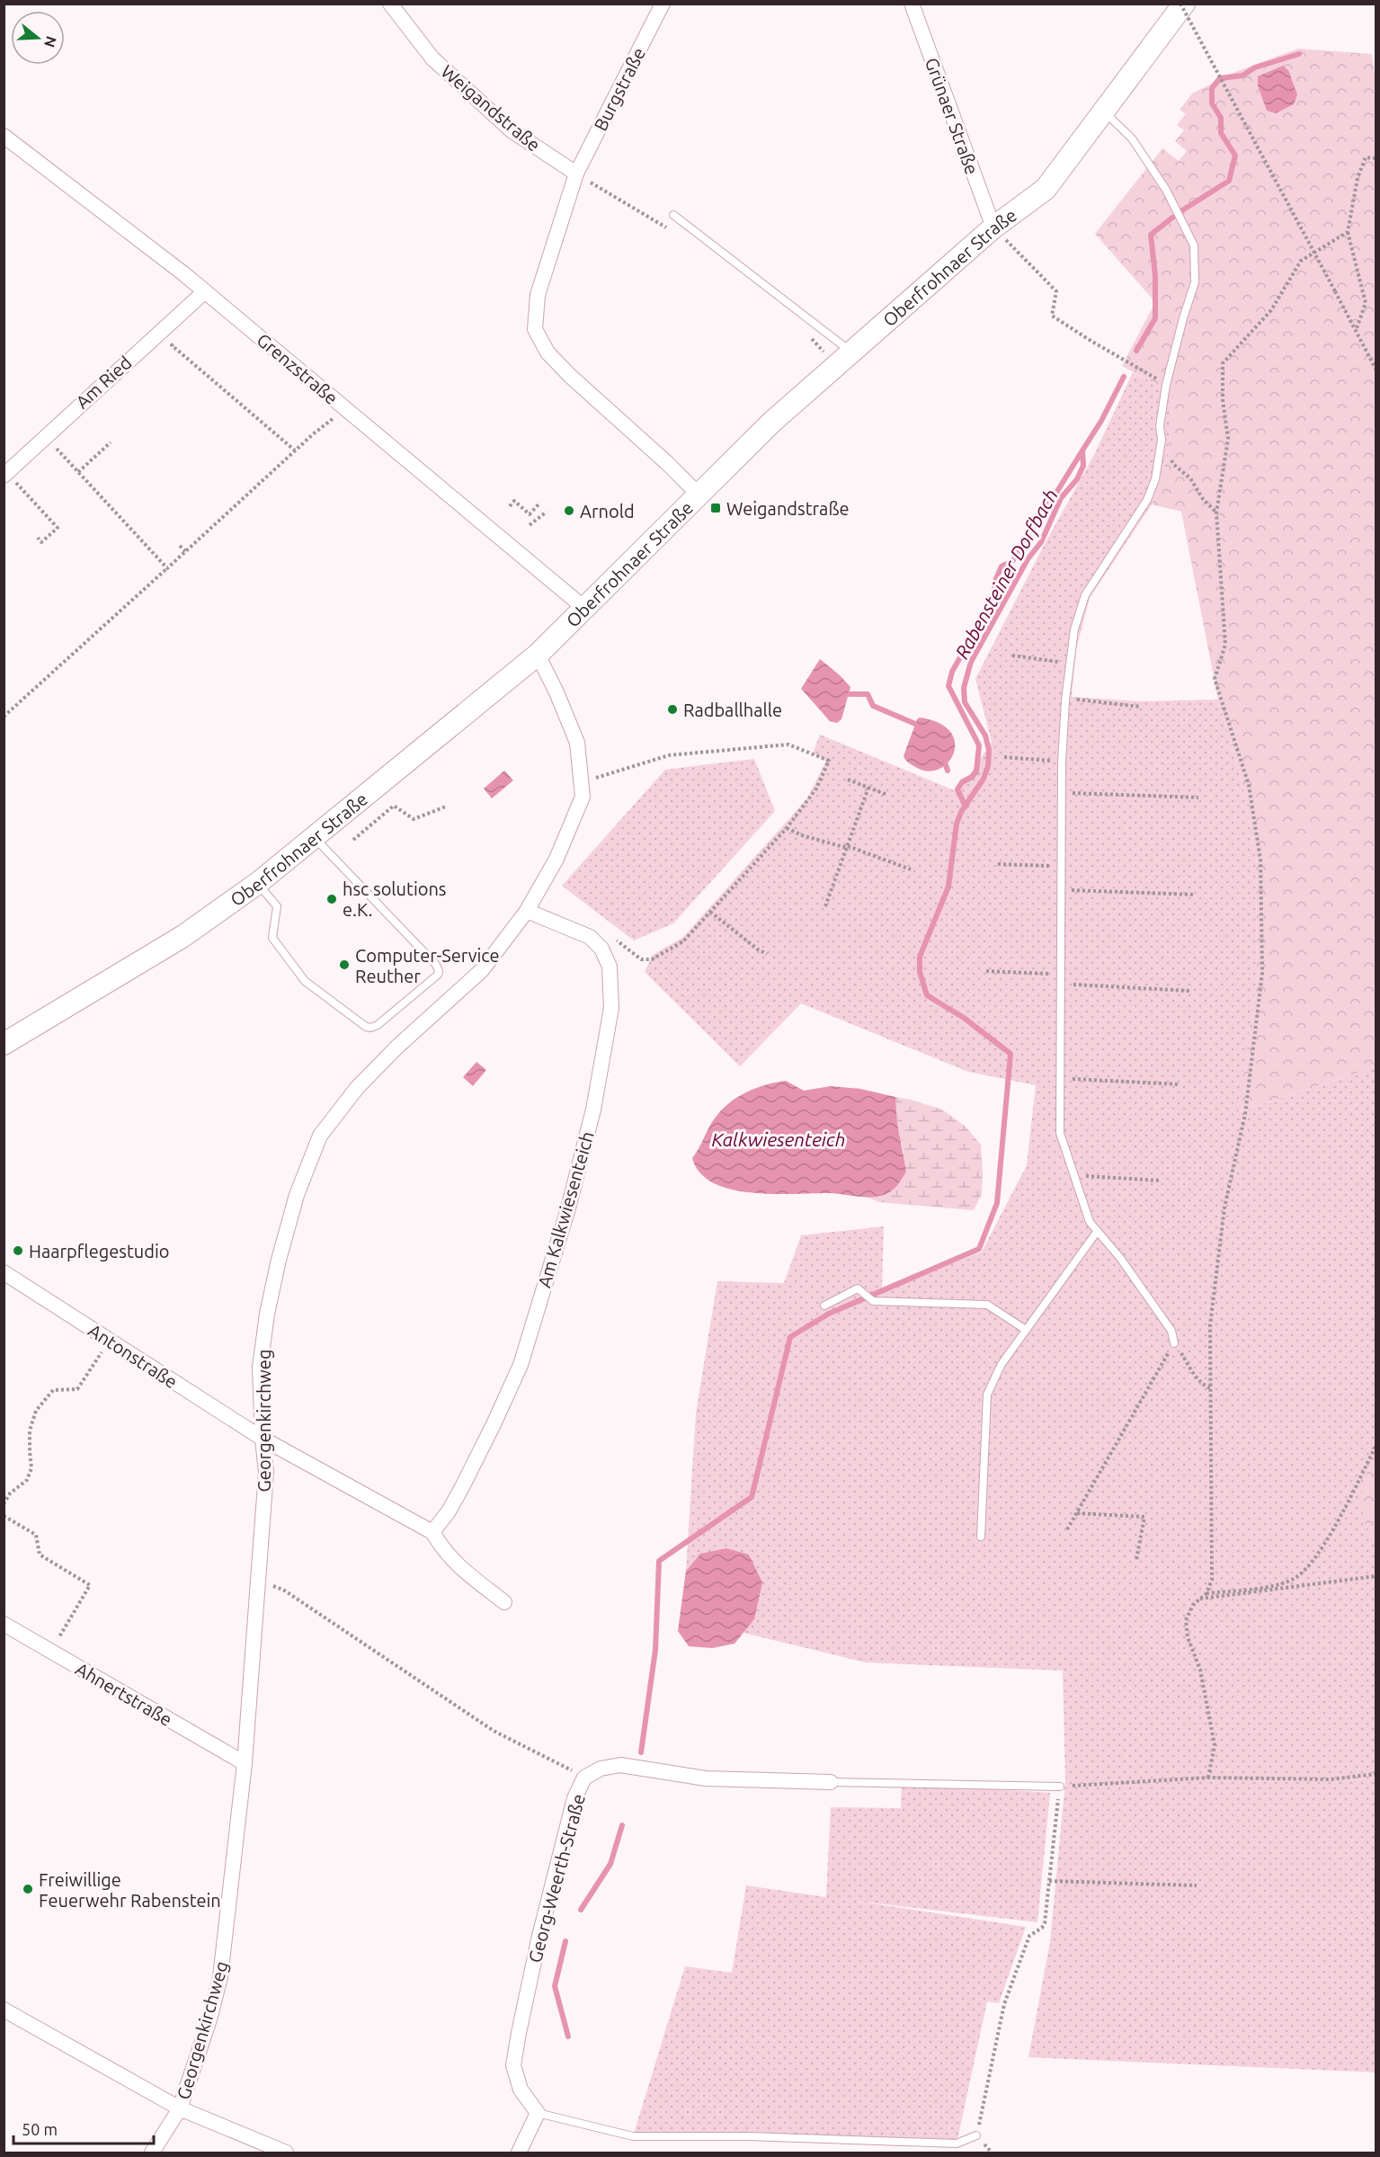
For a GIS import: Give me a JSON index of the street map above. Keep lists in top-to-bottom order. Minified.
{"streets":{"main road":["Oberfrohnaer Straße"],"street":["Burgstraße","Weigandstraße","Grünaer Straße","Grenzstraße","Am Ried","Am Kalkwiesenteich","Antonstraße","Georgenkirchweg","Ahnertstraße","Georg-Weerth-Straße"]},"crossings":[["Burgstraße","Weigandstraße"],["Grünaer Straße","Oberfrohnaer Straße"],["Oberfrohnaer Straße","Grenzstraße"],["Oberfrohnaer Straße","Georgenkirchweg"],["Grenzstraße","Am Ried"],["Antonstraße","Georgenkirchweg"],["Georgenkirchweg","Ahnertstraße"]],"water":["Rabensteiner Dorfbach","Kalkwiesenteich"],"places":{"transit":["Weigandstraße"],"other":["Arnold","Radballhalle","hsc solutions e.K.","Computer-Service Reuther","Haarpflegestudio","Freiwillige Feuerwehr Rabenstein"]},"scale_bar":"50 m","north":"right"}
